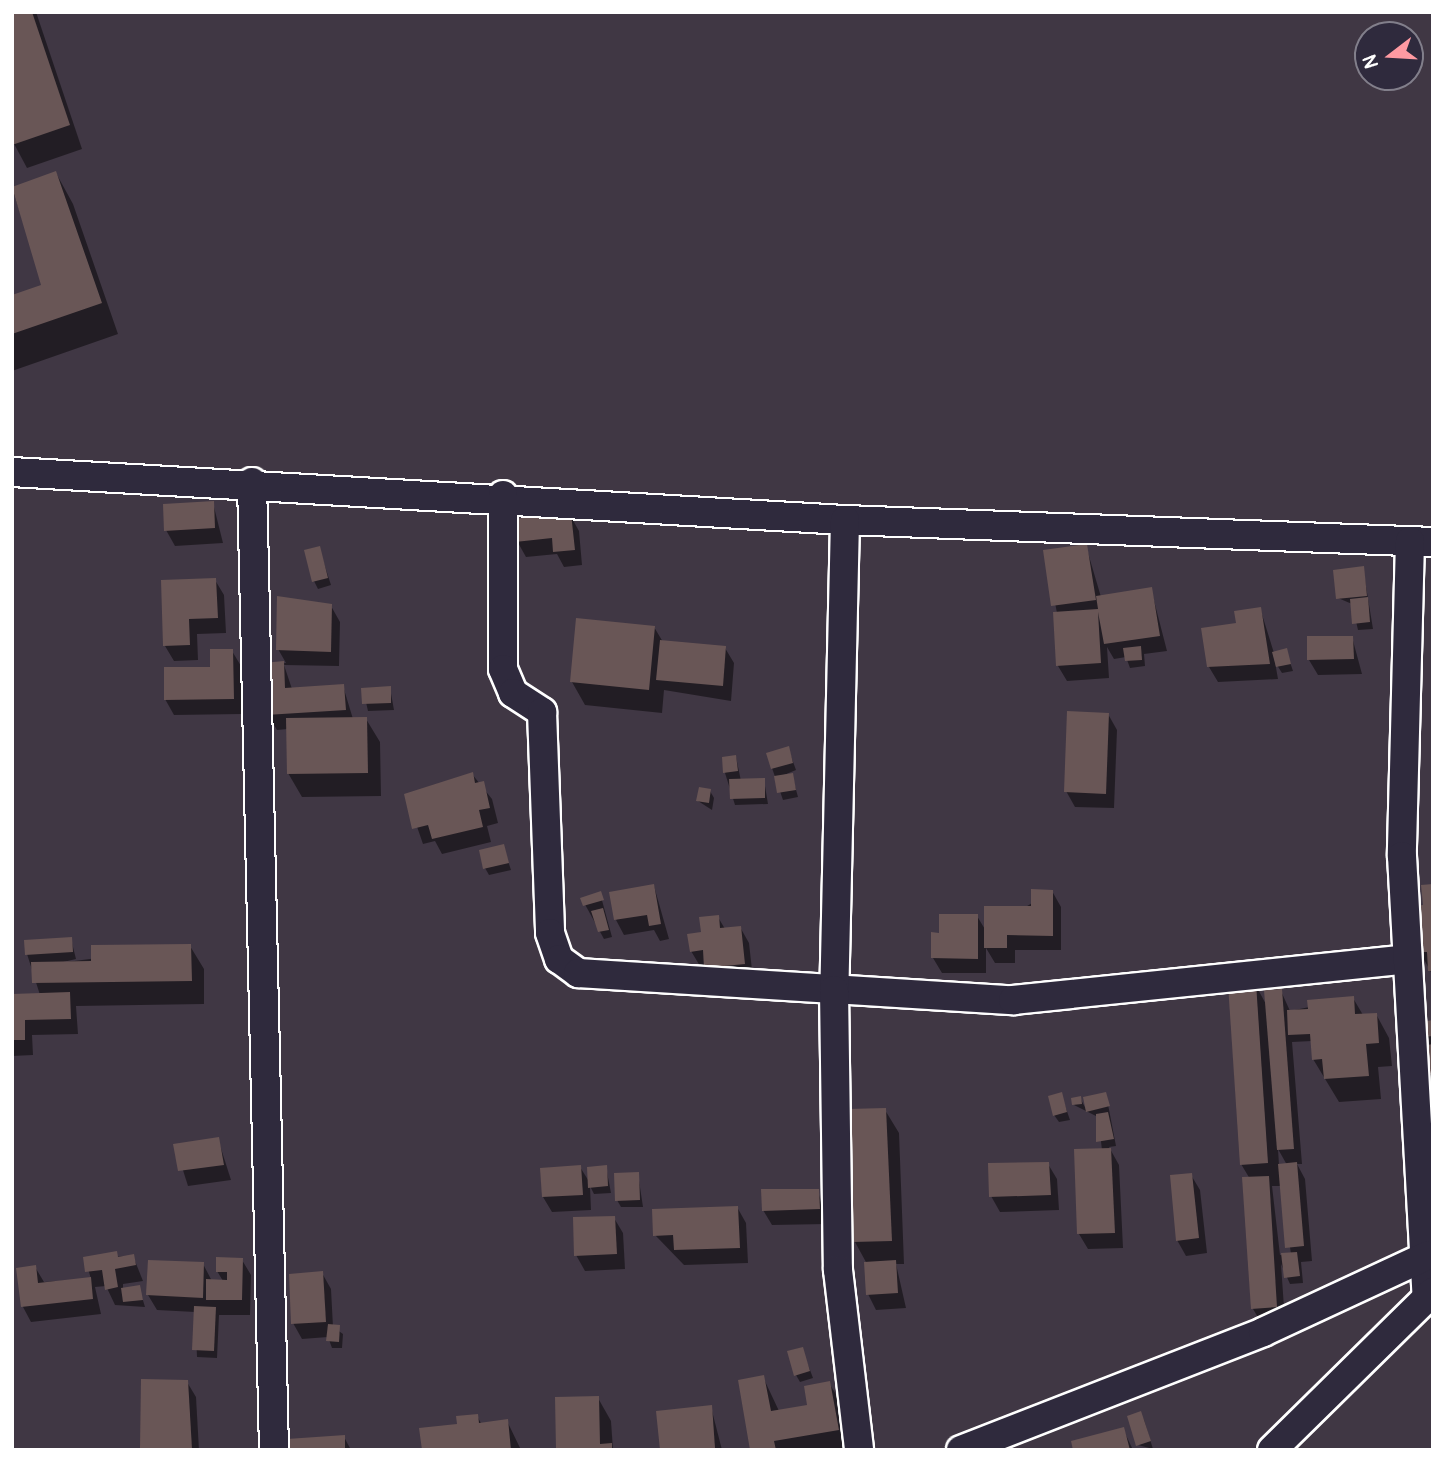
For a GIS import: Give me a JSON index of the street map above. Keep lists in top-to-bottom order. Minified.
{"north":"left"}
